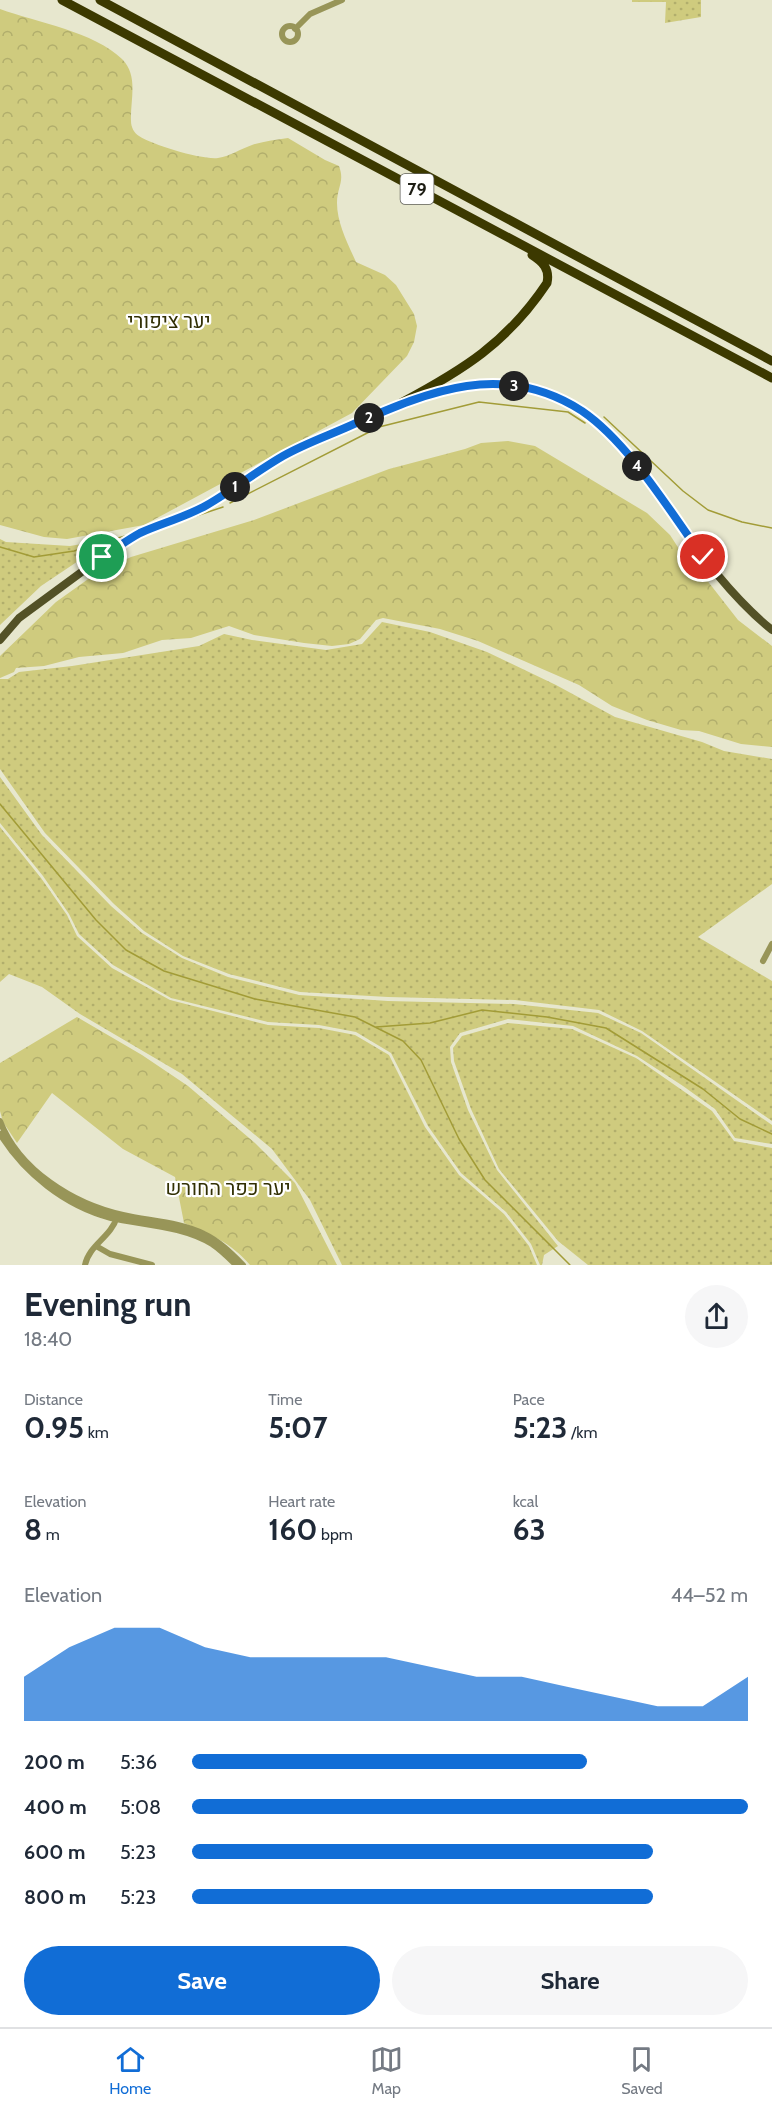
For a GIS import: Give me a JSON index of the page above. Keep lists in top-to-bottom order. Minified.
{"streets":{"highway":["79"]},"parks":["יער ציפורי","יער כפר החורש"],"page":{"pins":["3","2","4","1"],"heading":["Evening run","18:40"],"stats":[["Distance","0.95 km"],["Time","5:07"],["Pace","5:23 /km"],["Elevation","8 m"],["Heart rate","160 bpm"],["kcal","63"]],"chart":["Elevation","44–52 m"],"list":[{"name":"200 m","note":"5:36"},{"name":"400 m","note":"5:08"},{"name":"600 m","note":"5:23"},{"name":"800 m","note":"5:23"}],"buttons":["Save","Share"],"tabs":["Home","Map","Saved"]}}
